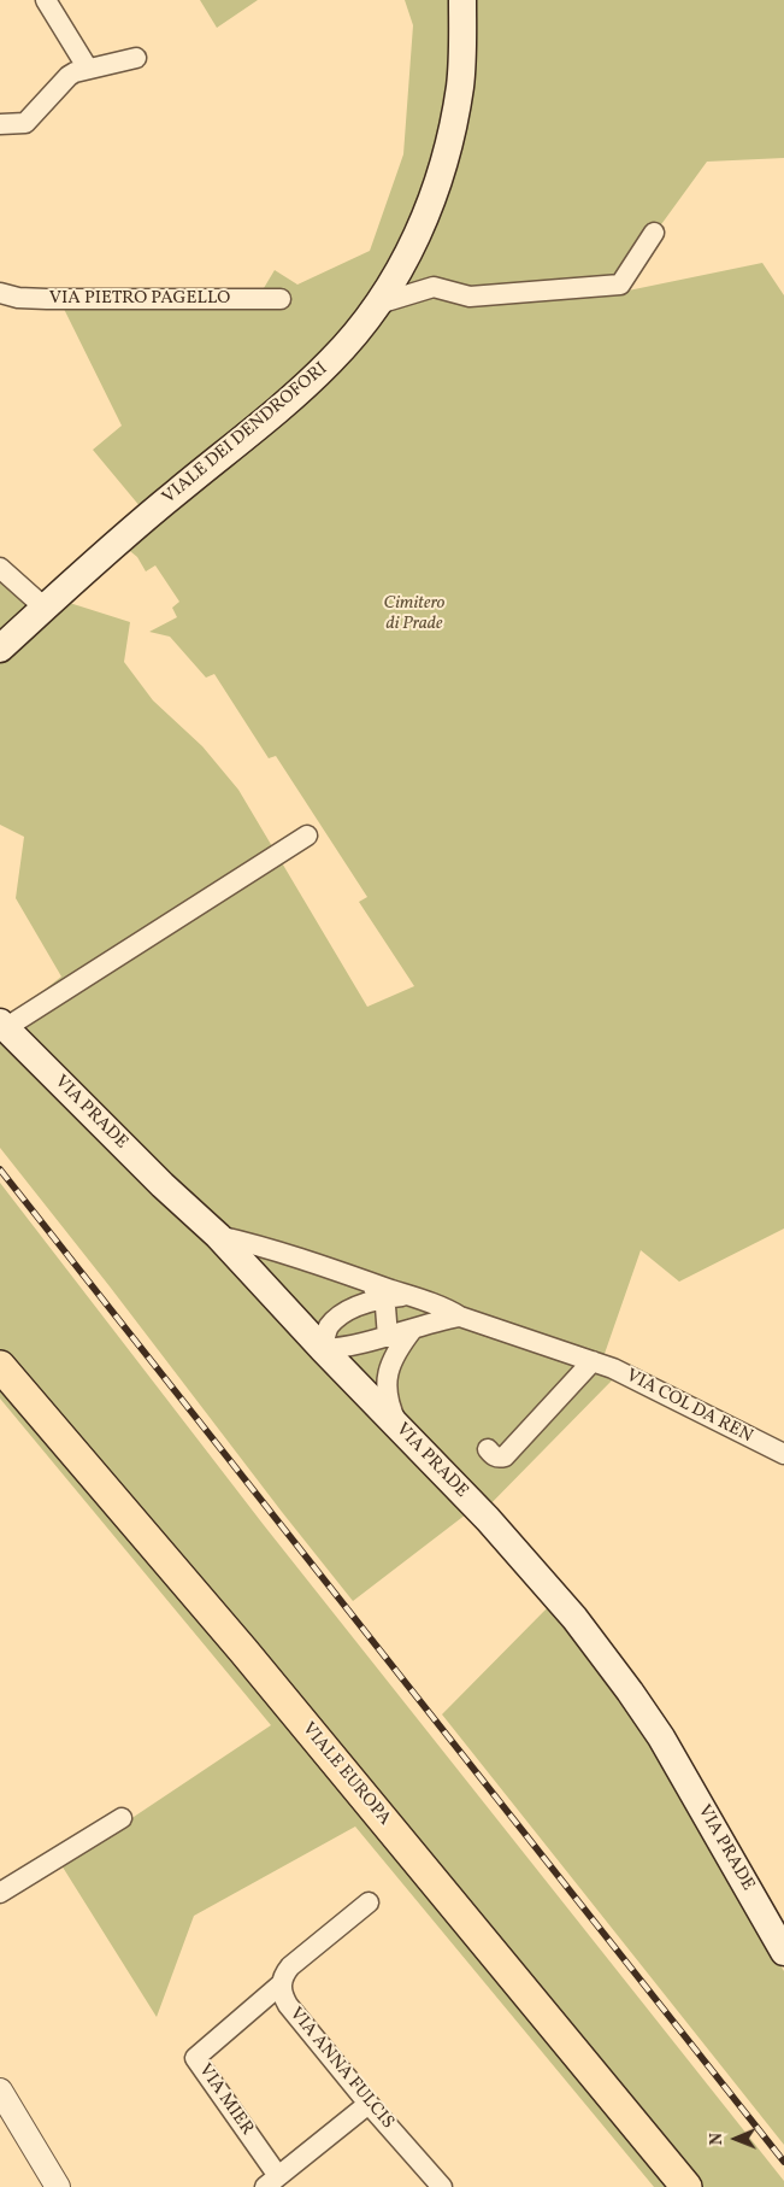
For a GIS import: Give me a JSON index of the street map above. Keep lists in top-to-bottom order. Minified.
{"streets":{"main road":["VIALE DEI DENDROFORI","VIA PRADE","VIALE EUROPA"],"street":["VIA PIETRO PAGELLO","VIA COL DA REN","VIA ANNA FULCIS","VIA MIER"]},"crossings":[["VIA PRADE","VIA COL DA REN"],["VIA ANNA FULCIS","VIA MIER"]],"parks":["Cimitero di Prade"],"north":"left"}
